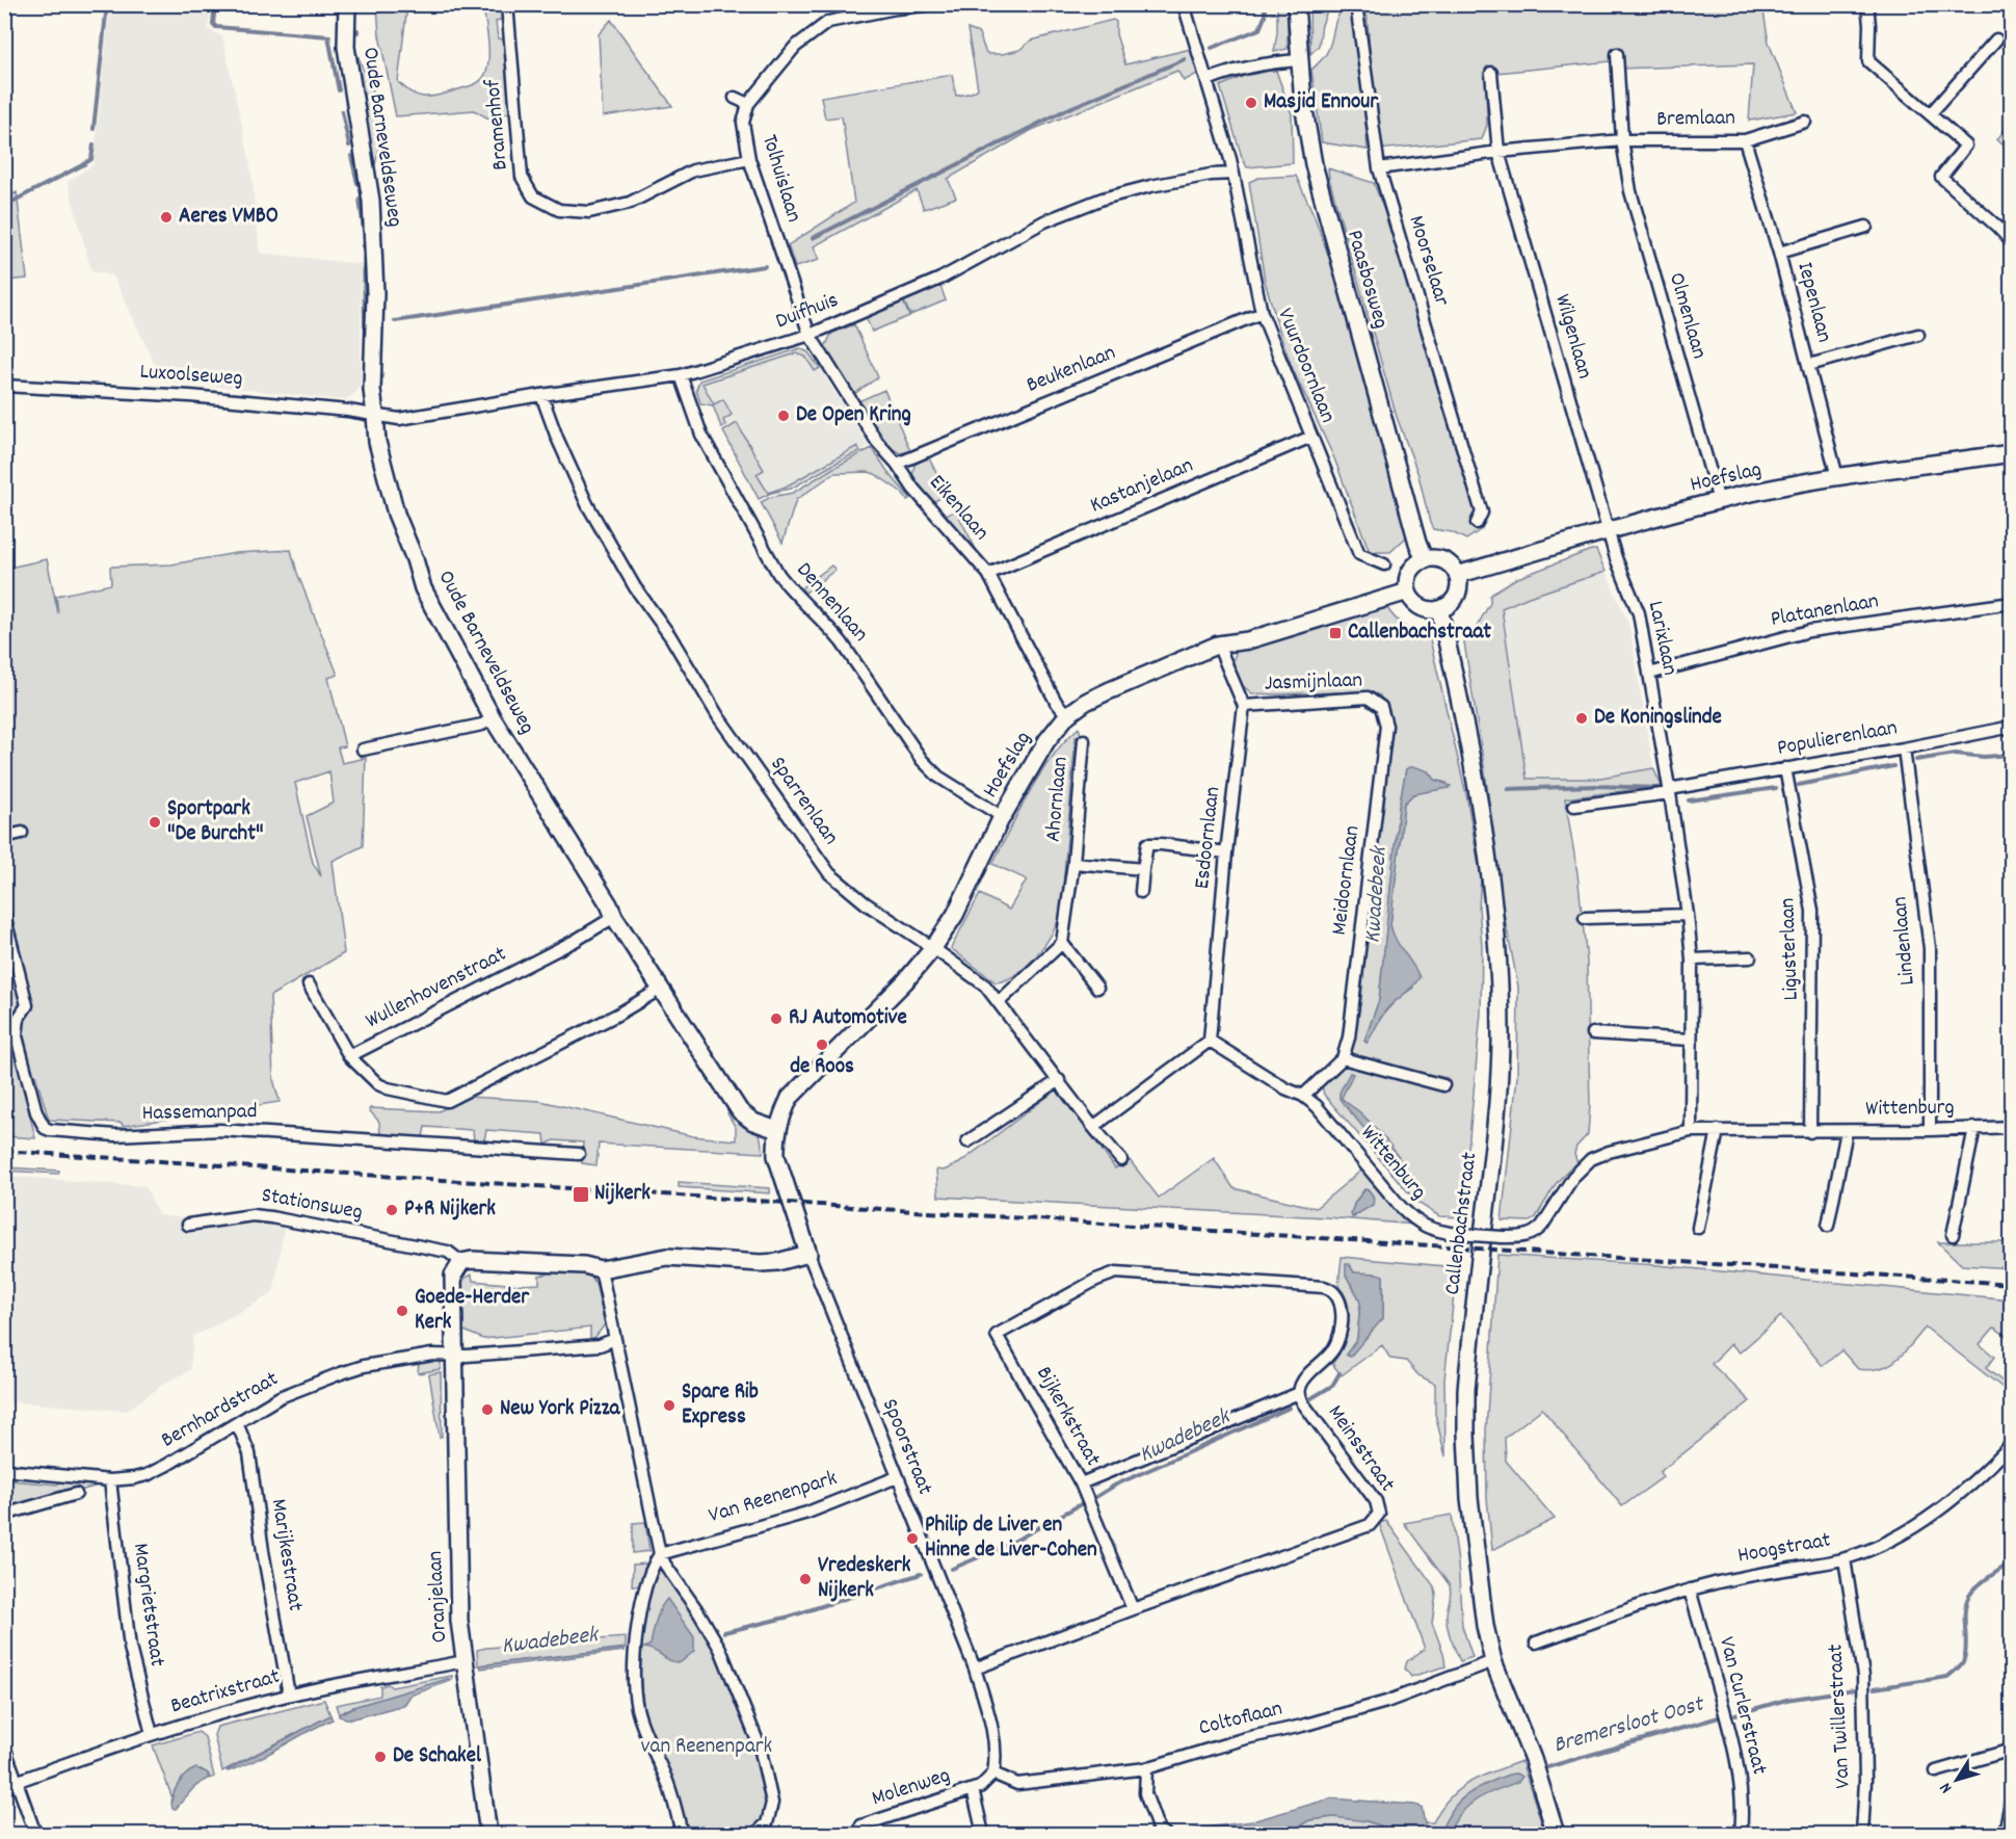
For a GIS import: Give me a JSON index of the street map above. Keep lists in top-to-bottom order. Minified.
{"streets":{"street":["Bremlaan","Bramenhof","Oude Barneveldseweg","Tolhuislaan","Moorselaar","Paasbosweg","Iepenlaan","Duifhuis","Olmenlaan","Wilgenlaan","Vuurdoornlaan","Beukenlaan","Luxoolseweg","Hoefslag","Kastanjelaan","Eikenlaan","Dennenlaan","Platanenlaan","Larixlaan","Jasmijnlaan","Populierenlaan","Ahornlaan","Sparrenlaan","Esdoornlaan","Meidoornlaan","Lindenlaan","Ligusterlaan","Wullenhovenstraat","Wittenburg","Hassemanpad","Stationsweg","Callenbachstraat","Bernhardstraat","Bijkerkstraat","Spoorstraat","Meinsstraat","Van Reenenpark","Hoogstraat","Marijkestraat","Oranjelaan","Margrietstraat","Beatrixstraat","Van Curlerstraat","Van Twillerstraat","Coltoflaan","Molenweg"]},"crossings":[["Bremlaan","Moorselaar"],["Bremlaan","Iepenlaan"],["Bremlaan","Olmenlaan"],["Bremlaan","Wilgenlaan"],["Bramenhof","Tolhuislaan"],["Oude Barneveldseweg","Duifhuis"],["Oude Barneveldseweg","Luxoolseweg"],["Oude Barneveldseweg","Hoefslag"],["Oude Barneveldseweg","Wullenhovenstraat"],["Tolhuislaan","Duifhuis"],["Tolhuislaan","Eikenlaan"],["Paasbosweg","Hoefslag"],["Paasbosweg","Callenbachstraat"],["Iepenlaan","Hoefslag"],["Duifhuis","Vuurdoornlaan"],["Duifhuis","Luxoolseweg"],["Duifhuis","Eikenlaan"],["Duifhuis","Dennenlaan"],["Duifhuis","Sparrenlaan"],["Olmenlaan","Hoefslag"],["Wilgenlaan","Hoefslag"],["Wilgenlaan","Larixlaan"],["Vuurdoornlaan","Beukenlaan"],["Vuurdoornlaan","Kastanjelaan"],["Beukenlaan","Eikenlaan"],["Hoefslag","Eikenlaan"],["Hoefslag","Dennenlaan"],["Hoefslag","Larixlaan"],["Hoefslag","Sparrenlaan"],["Hoefslag","Esdoornlaan"],["Hoefslag","Callenbachstraat"],["Kastanjelaan","Eikenlaan"],["Platanenlaan","Larixlaan"],["Larixlaan","Populierenlaan"],["Larixlaan","Wittenburg"],["Jasmijnlaan","Esdoornlaan"],["Jasmijnlaan","Meidoornlaan"],["Populierenlaan","Lindenlaan"],["Populierenlaan","Ligusterlaan"],["Esdoornlaan","Wittenburg"],["Lindenlaan","Wittenburg"],["Ligusterlaan","Wittenburg"],["Stationsweg","Oranjelaan"],["Callenbachstraat","Coltoflaan"],["Bernhardstraat","Marijkestraat"],["Bernhardstraat","Oranjelaan"],["Bernhardstraat","Margrietstraat"],["Bijkerkstraat","Meinsstraat"],["Spoorstraat","Meinsstraat"],["Spoorstraat","Van Reenenpark"],["Spoorstraat","Coltoflaan"],["Hoogstraat","Van Curlerstraat"],["Hoogstraat","Van Twillerstraat"],["Marijkestraat","Beatrixstraat"],["Oranjelaan","Beatrixstraat"],["Margrietstraat","Beatrixstraat"]],"water":["Kwadebeek","Bremersloot Oost"],"parks":["van Reenenpark"],"places":{"other":["Masjid Ennour","Aeres VMBO","De Open Kring","De Koningslinde","Sportpark \"De Burcht\"","RJ Automotive","de Roos","P+R Nijkerk","Goede-Herder Kerk","Spare Rib Express","New York Pizza","Philip de Liver en Hinne de Liver-Cohen","Vredeskerk Nijkerk","De Schakel"],"transit":["Callenbachstraat","Nijkerk"]},"north":"bottom left"}
